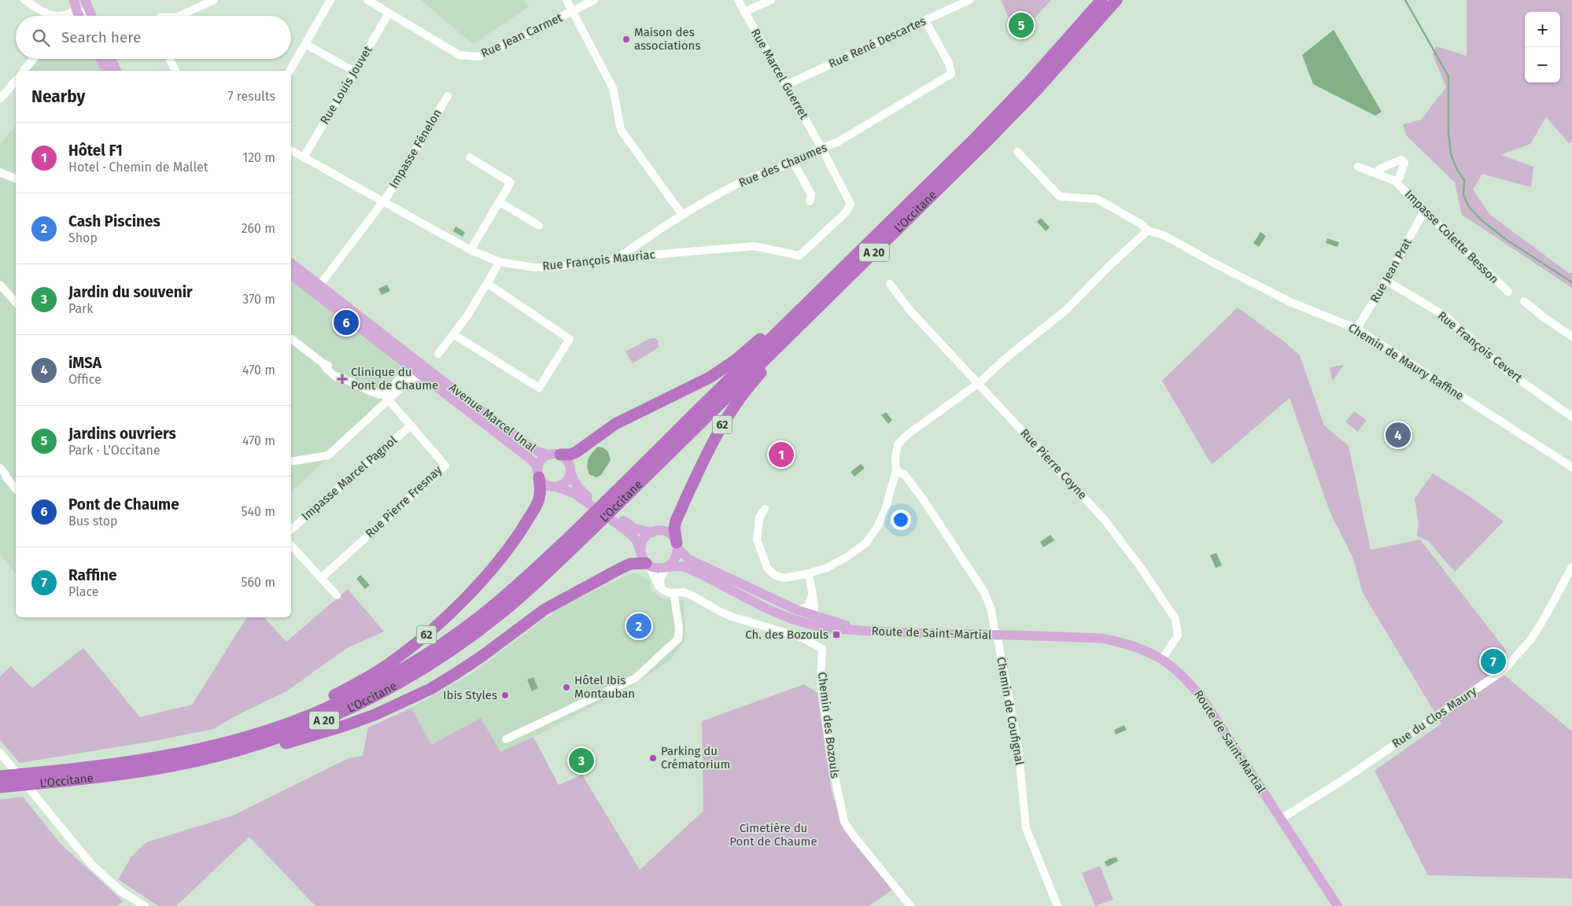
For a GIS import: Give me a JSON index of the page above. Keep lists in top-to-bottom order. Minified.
{"streets":{"highway":["L'Occitane","A 20","62"],"main road":["Avenue Marcel Unal","Route de Saint-Martial"],"street":["Rue Jean Carmet","Rue René Descartes","Rue Marcel Guerret","Rue Louis Jouvet","Impasse Fénelon","Rue des Chaumes","Impasse Colette Besson","Rue François Mauriac","Rue Jean Prat","Rue François Cevert","Chemin de Maury Raffine","Rue Pierre Coyne","Impasse Marcel Pagnol","Rue Pierre Fresnay","Chemin de Coufignal","Rue du Clos Maury","Chemin des Bozouls"]},"crossings":[["Rue Jean Carmet","Rue Louis Jouvet"],["Rue René Descartes","Rue Marcel Guerret"],["Rue René Descartes","Rue des Chaumes"],["Rue Marcel Guerret","Rue des Chaumes"],["Rue Marcel Guerret","Rue François Mauriac"],["Rue Louis Jouvet","Rue François Mauriac"],["Impasse Fénelon","Rue François Mauriac"],["Impasse Fénelon","Avenue Marcel Unal"],["Rue des Chaumes","Rue François Mauriac"],["L'Occitane","62"],["Impasse Colette Besson","Rue Jean Prat"],["Rue Jean Prat","Rue François Cevert"],["Rue Jean Prat","Chemin de Maury Raffine"],["Avenue Marcel Unal","62"],["62","Route de Saint-Martial"],["Rue Pierre Coyne","Route de Saint-Martial"],["Impasse Marcel Pagnol","Rue Pierre Fresnay"],["Route de Saint-Martial","Chemin de Coufignal"],["Route de Saint-Martial","Rue du Clos Maury"]],"parks":["Cimetière du Pont de Chaume"],"places":{"other":["Maison des associations","Hôtel Ibis Montauban","Ibis Styles","Parking du Crématorium"],"health":["Clinique du Pont de Chaume"],"transit":["Ch. des Bozouls"]},"page":{"pins":["5","6","4","1","2","7","3"],"map_buttons":["+","−"],"search":"Search here","heading":["Nearby","7 results"],"list":[{"mark":"1","name":"Hôtel F1","note":"Hotel · Chemin de Mallet","value":"120 m"},{"mark":"2","name":"Cash Piscines","note":"Shop","value":"260 m"},{"mark":"3","name":"Jardin du souvenir","note":"Park","value":"370 m"},{"mark":"4","name":"iMSA","note":"Office","value":"470 m"},{"mark":"5","name":"Jardins ouvriers","note":"Park · L'Occitane","value":"470 m"},{"mark":"6","name":"Pont de Chaume","note":"Bus stop","value":"540 m"},{"mark":"7","name":"Raffine","note":"Place","value":"560 m"}]}}
